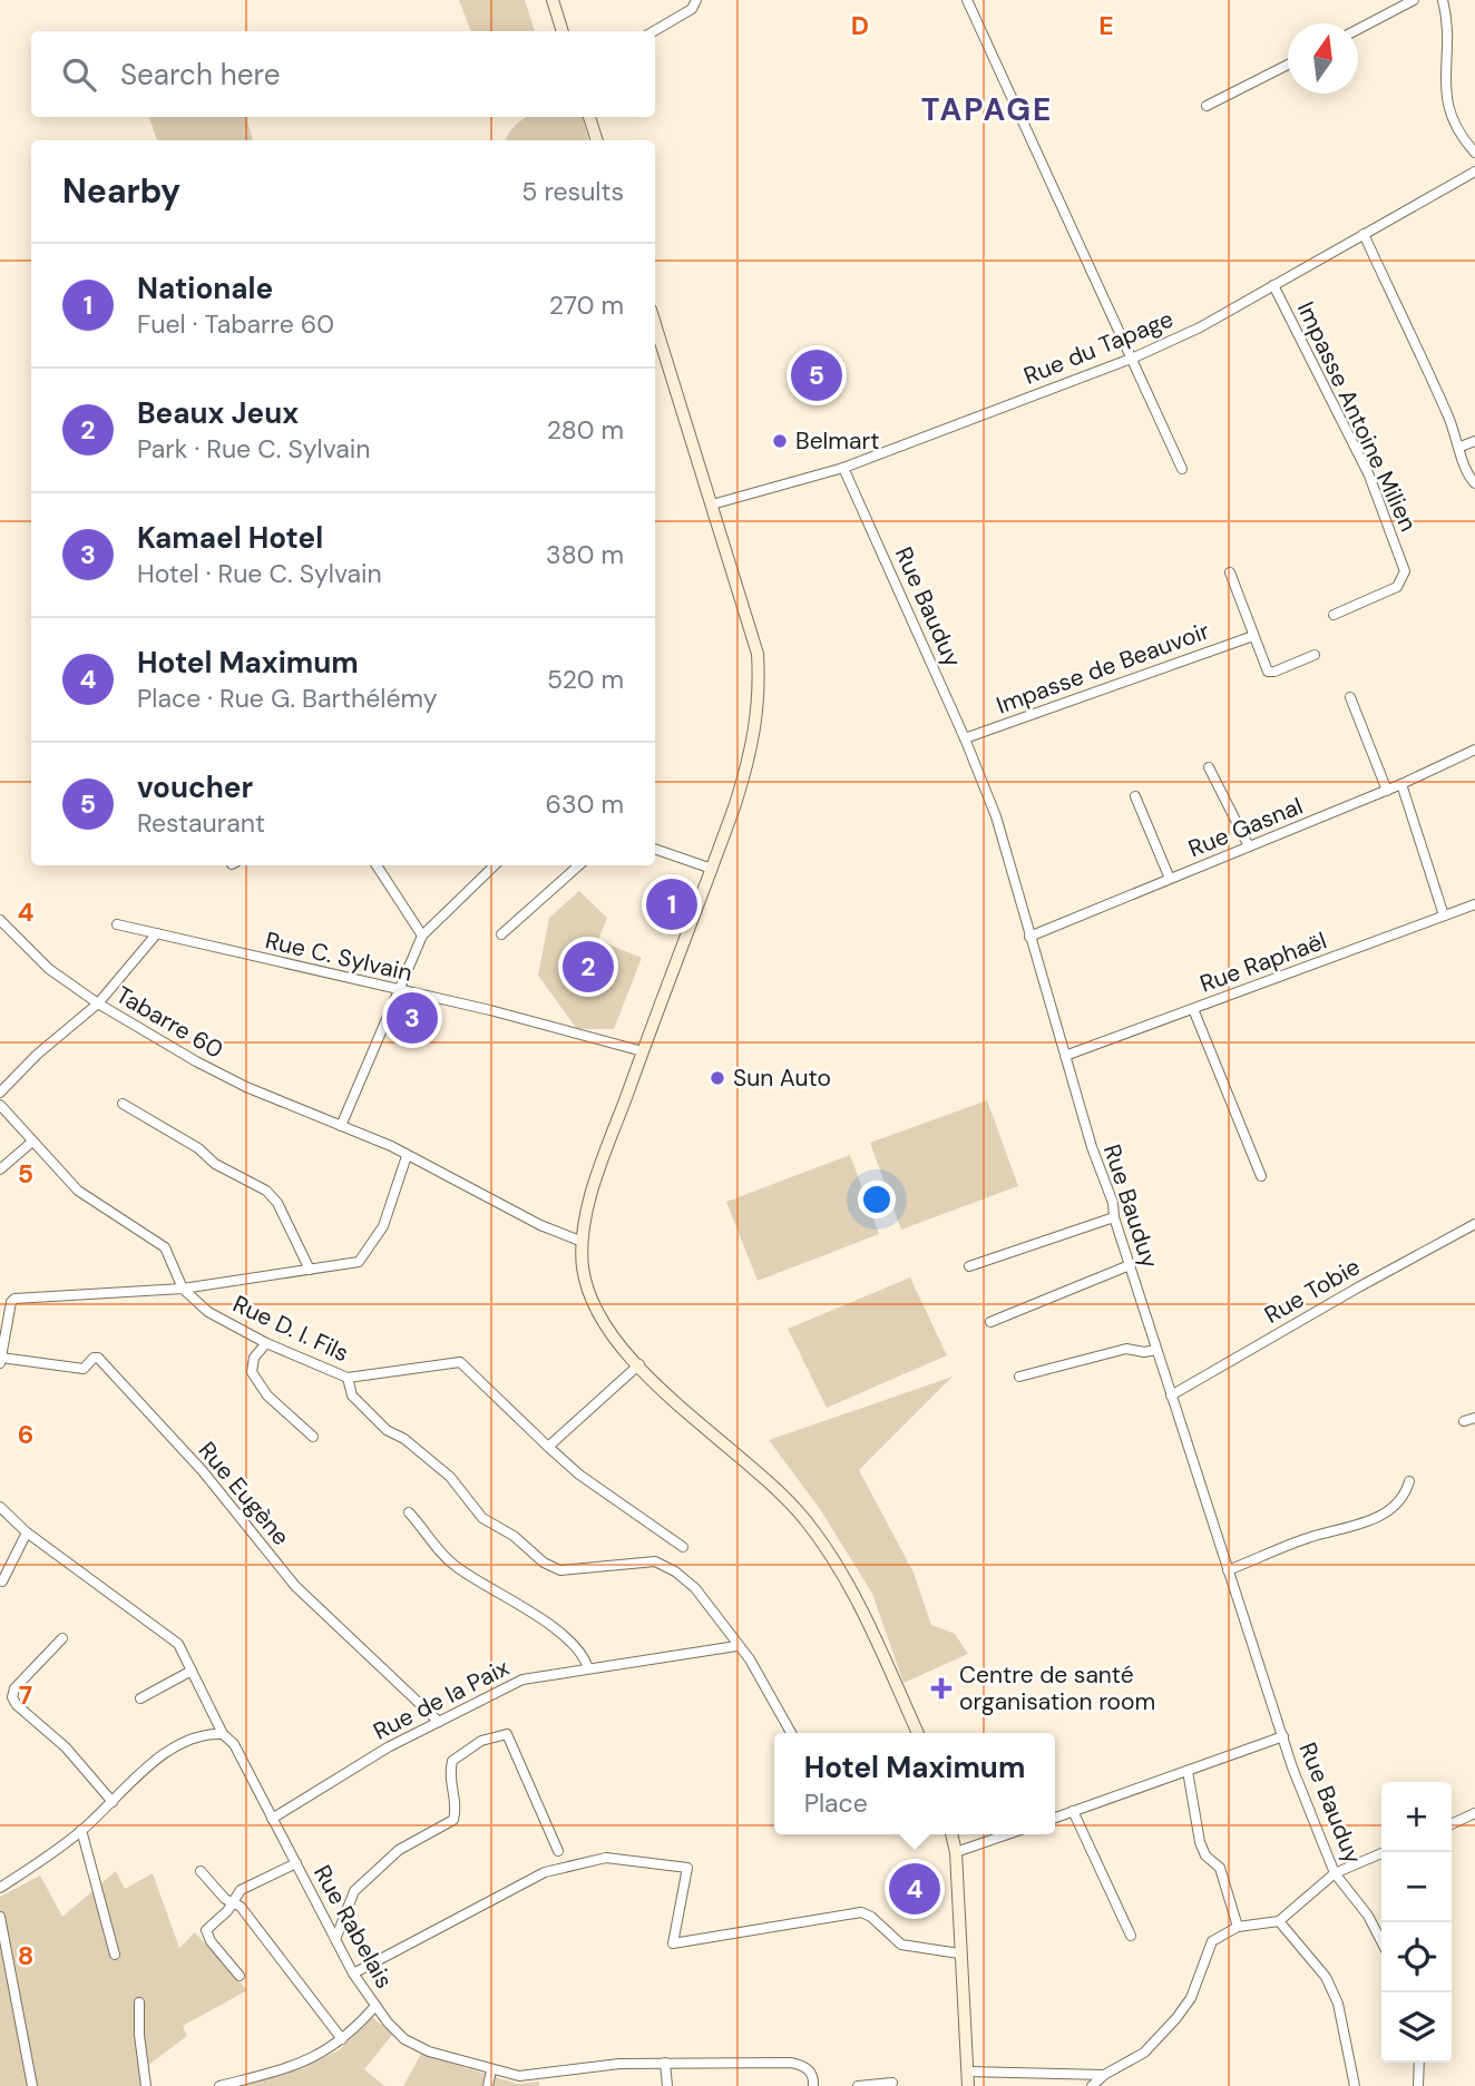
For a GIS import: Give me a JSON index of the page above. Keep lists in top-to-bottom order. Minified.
{"streets":{"street":["Rue du Tapage","Impasse Antoine Milien","Rue Bauduy","Impasse de Beauvoir","Rue Gasnal","Rue C. Sylvain","Rue Raphaël","Tabarre 60","Rue Tobie","Rue D. I. Fils","Rue Eugène","Rue de la Paix","Rue Rabelais"]},"crossings":[["Rue du Tapage","Impasse Antoine Milien"],["Rue du Tapage","Rue Bauduy"],["Rue Bauduy","Impasse de Beauvoir"],["Rue Bauduy","Rue Gasnal"],["Rue Bauduy","Rue Raphaël"],["Rue Bauduy","Rue Tobie"],["Rue Eugène","Rue de la Paix"],["Rue de la Paix","Rue Rabelais"]],"districts":["TAPAGE"],"places":{"other":["Belmart","Sun Auto"],"health":["Centre de santé organisation room"]},"north":"top","page":{"search":"Search here","heading":["Nearby","5 results"],"list":[{"mark":"1","name":"Nationale","note":"Fuel · Tabarre 60","value":"270 m"},{"mark":"2","name":"Beaux Jeux","note":"Park · Rue C. Sylvain","value":"280 m"},{"mark":"3","name":"Kamael Hotel","note":"Hotel · Rue C. Sylvain","value":"380 m"},{"mark":"4","name":"Hotel Maximum","note":"Place · Rue G. Barthélémy","value":"520 m"},{"mark":"5","name":"voucher","note":"Restaurant","value":"630 m"}],"pins":["5","1","2","3","4"],"popup":["Hotel Maximum","Place"],"map_buttons":["+","−"]},"grid":{"columns":["D","E"],"rows":["4","5","6","7","8"]}}
